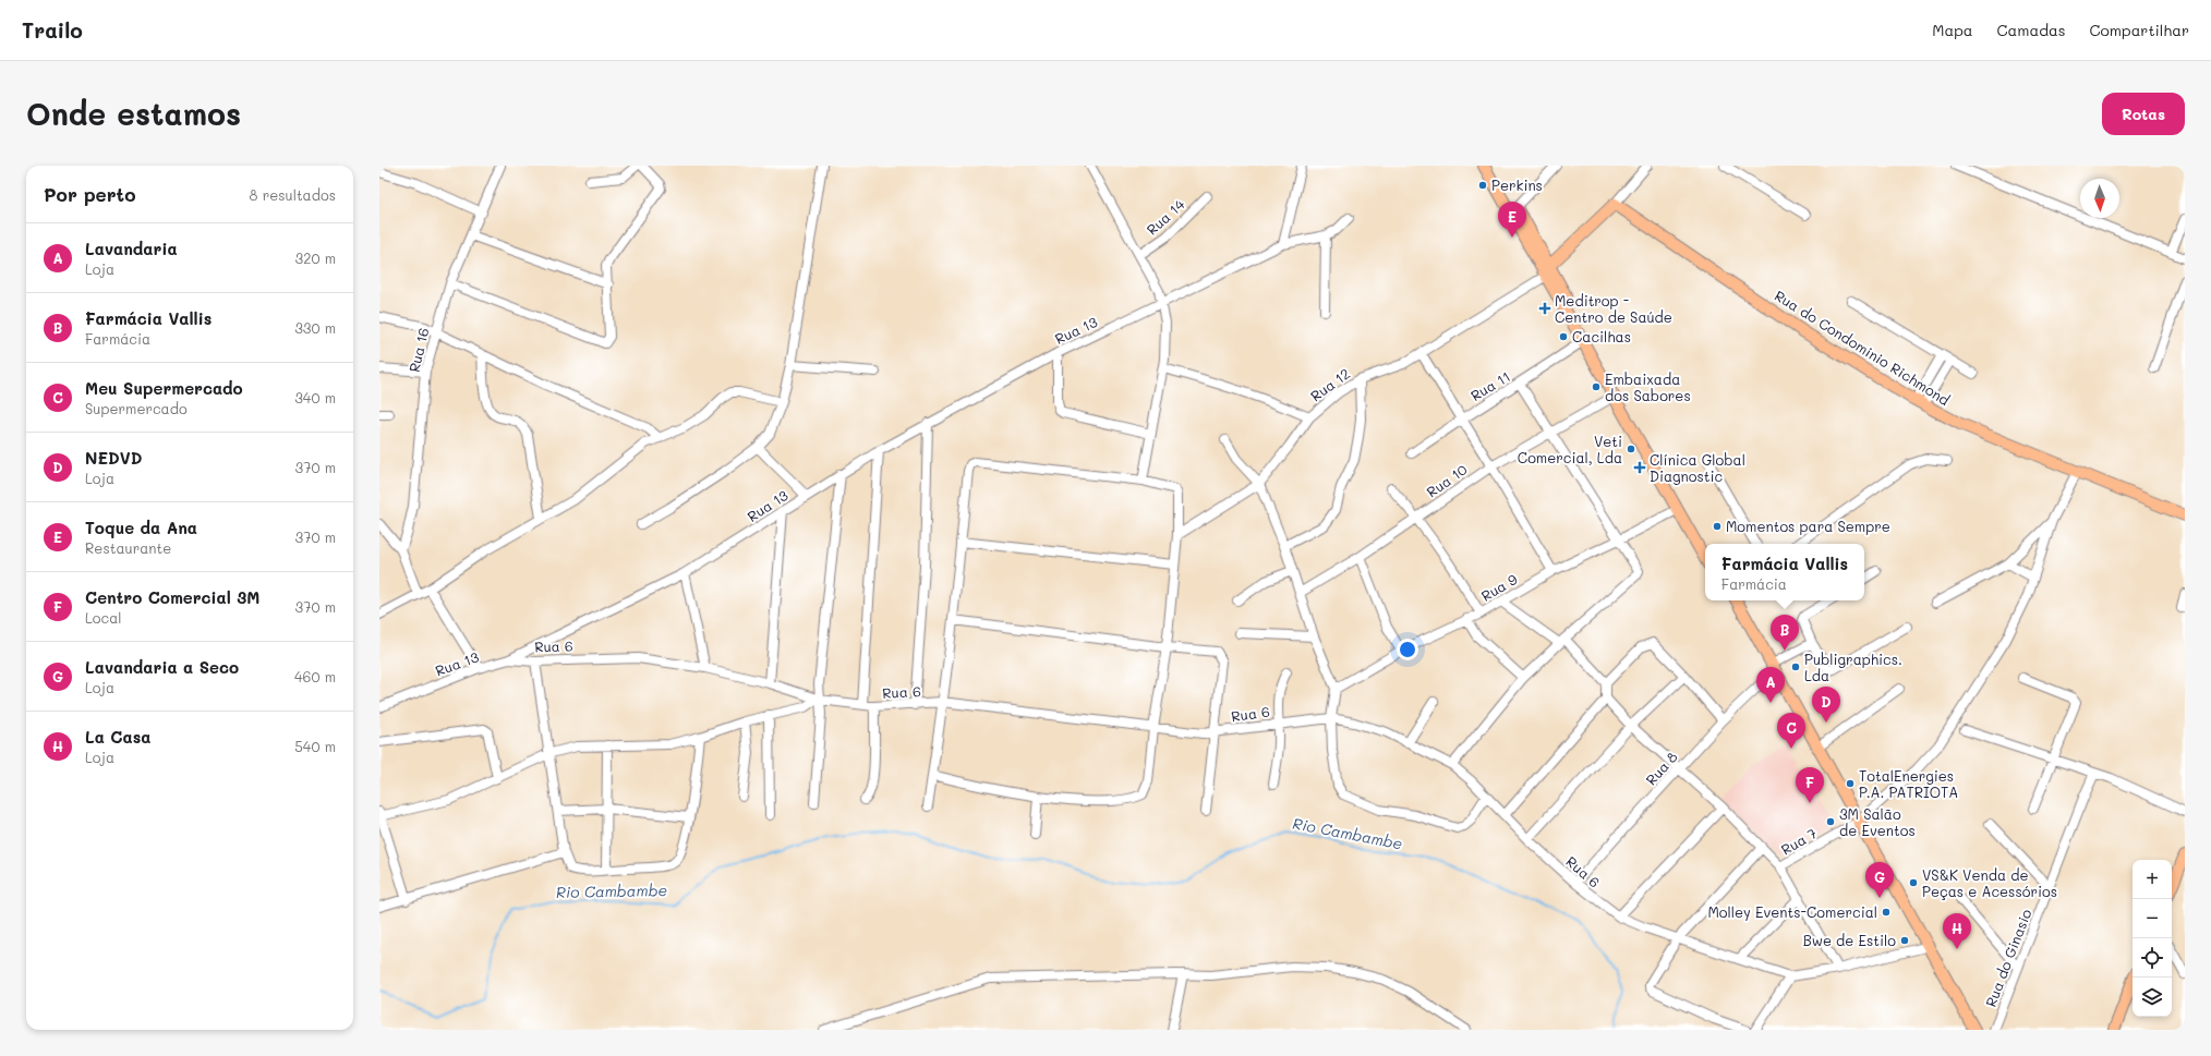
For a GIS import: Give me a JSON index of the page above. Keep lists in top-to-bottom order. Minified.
{"streets":{"main road":["Rua do Condominio Richmond"],"street":["Rua 14","Rua 13","Rua 16","Rua 12","Rua 11","Rua 10","Rua 9","Rua 6","Rua 8","Rua 7","Rua do Ginasio"]},"crossings":[["Rua 13","Rua 6"],["Rua 6","Rua 8"]],"water":["Rio Cambambe"],"places":{"other":["Perkins","Cacilhas","Embaixada dos Sabores","Veti Comercial, Lda","Momentos para Sempre","Publigraphics. Lda","TotalEnergies P.A. PATRIOTA","3M Salão de Eventos","VS&K Venda de Peças e Acessórios","Molley Events-Comercial","Bwe de Estilo"],"health":["Meditrop - Centro de Saúde","Clínica Global Diagnostic"]},"north":"bottom","page":{"header":"Trailo","nav":["Mapa","Camadas","Compartilhar"],"buttons":"Rotas","title":"Onde estamos","heading":["Por perto","8 resultados"],"pins":["E","B","A","D","C","F","G","H"],"list":[{"mark":"A","name":"Lavandaria","note":"Loja","value":"320 m"},{"mark":"B","name":"Farmácia Vallis","note":"Farmácia","value":"330 m"},{"mark":"C","name":"Meu Supermercado","note":"Supermercado","value":"340 m"},{"mark":"D","name":"NEDVD","note":"Loja","value":"370 m"},{"mark":"E","name":"Toque da Ana","note":"Restaurante","value":"370 m"},{"mark":"F","name":"Centro Comercial 3M","note":"Local","value":"370 m"},{"mark":"G","name":"Lavandaria a Seco","note":"Loja","value":"460 m"},{"mark":"H","name":"La Casa","note":"Loja","value":"540 m"}],"popup":["Farmácia Vallis","Farmácia"],"map_buttons":["+","−"]}}
